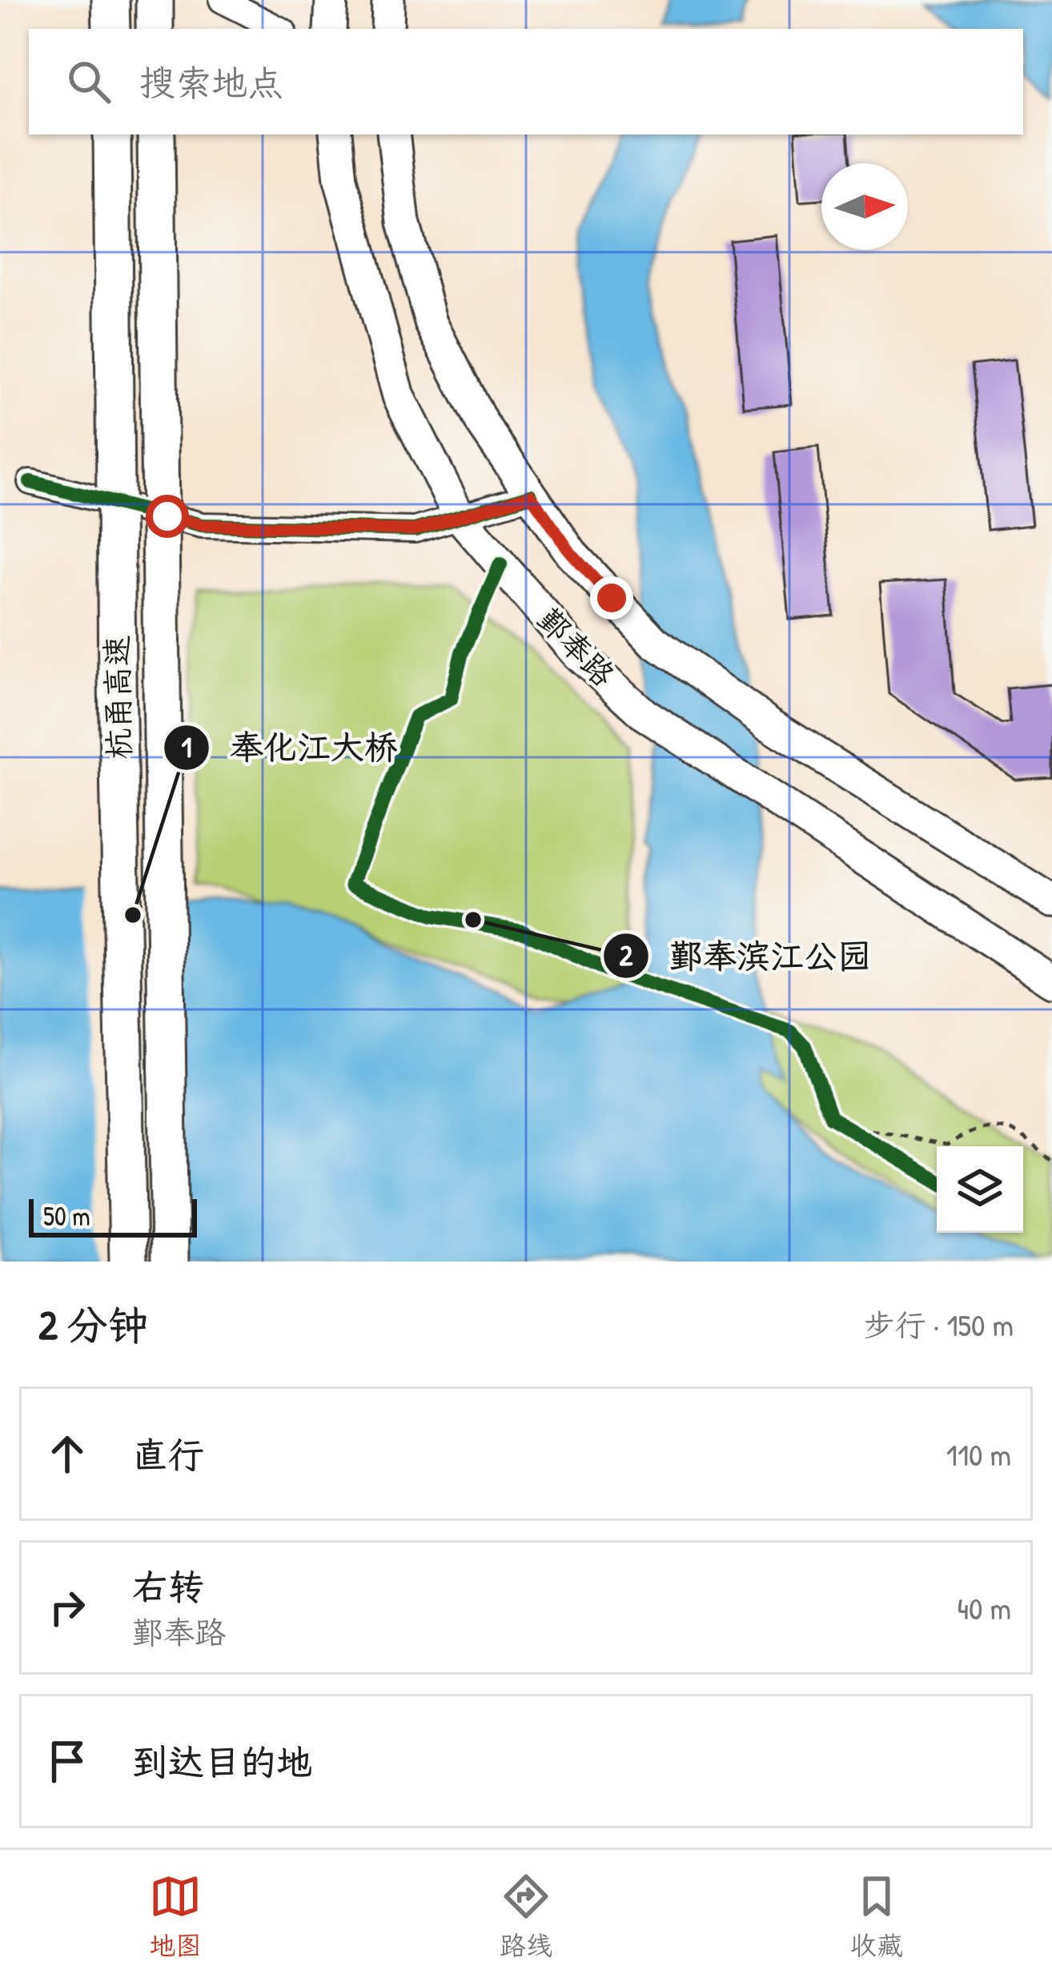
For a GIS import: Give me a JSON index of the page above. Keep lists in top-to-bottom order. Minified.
{"streets":{"highway":["杭甬高速"],"main road":["鄞奉路"]},"places":["奉化江大桥","鄞奉滨江公园"],"scale_bar":"50 m","north":"right","page":{"search":"搜索地点","scale":"50 m","heading":["2 分钟","步行 · 150 m"],"list":[["直行","110 m"],["右转","鄞奉路","40 m"],"到达目的地"],"nav":["地图","路线","收藏"]}}
